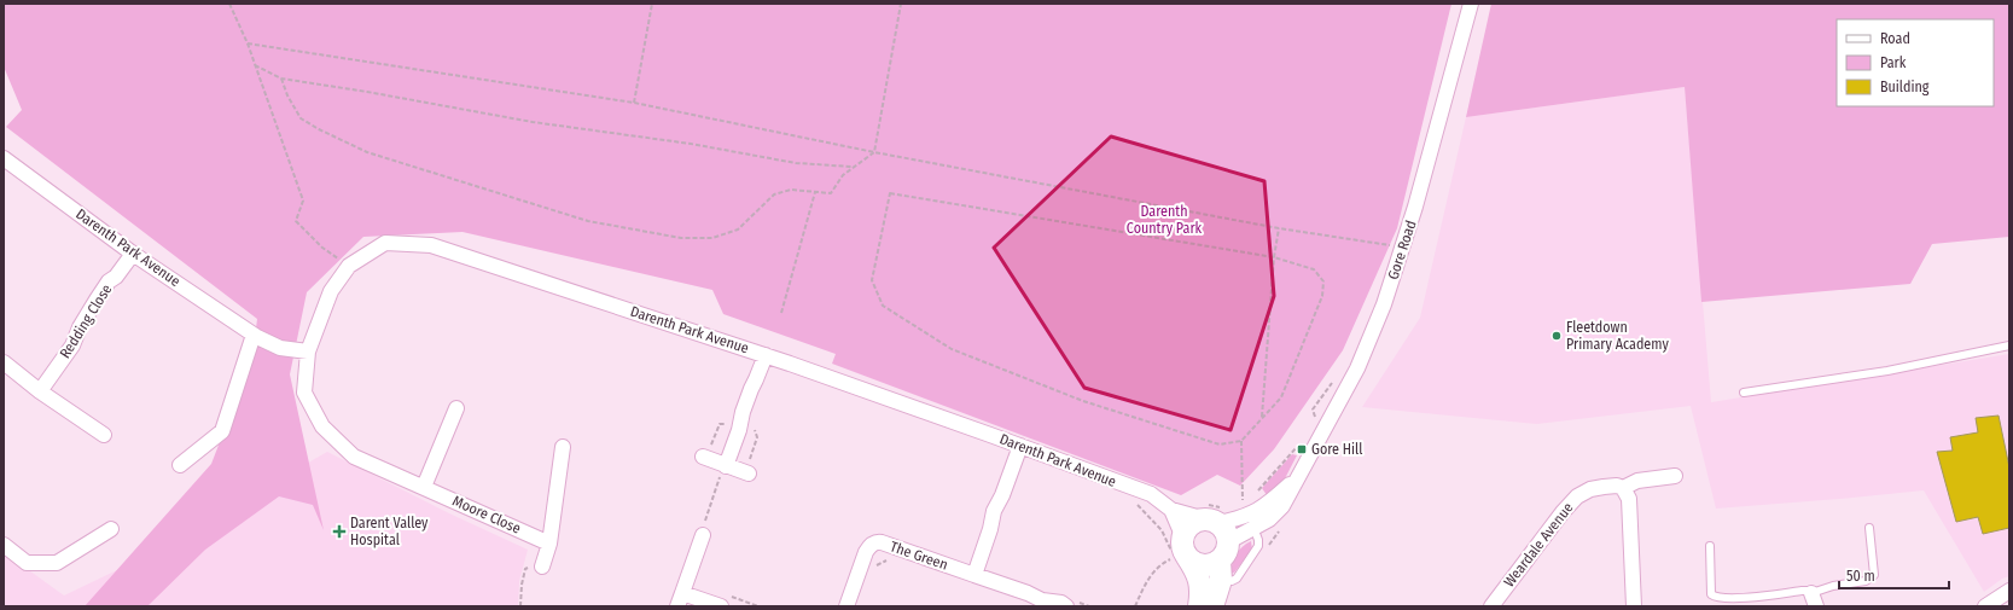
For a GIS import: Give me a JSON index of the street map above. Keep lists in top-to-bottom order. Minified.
{"streets":{"street":["Darenth Park Avenue","Gore Road","Redding Close","Moore Close","Weardale Avenue","The Green"]},"crossings":[["Darenth Park Avenue","Gore Road"],["Darenth Park Avenue","Redding Close"],["Darenth Park Avenue","Moore Close"]],"parks":["Darenth Country Park"],"places":{"other":["Fleetdown Primary Academy"],"transit":["Gore Hill"],"health":["Darent Valley Hospital"]},"legend":["Road","Park","Building"],"scale_bar":"50 m"}
